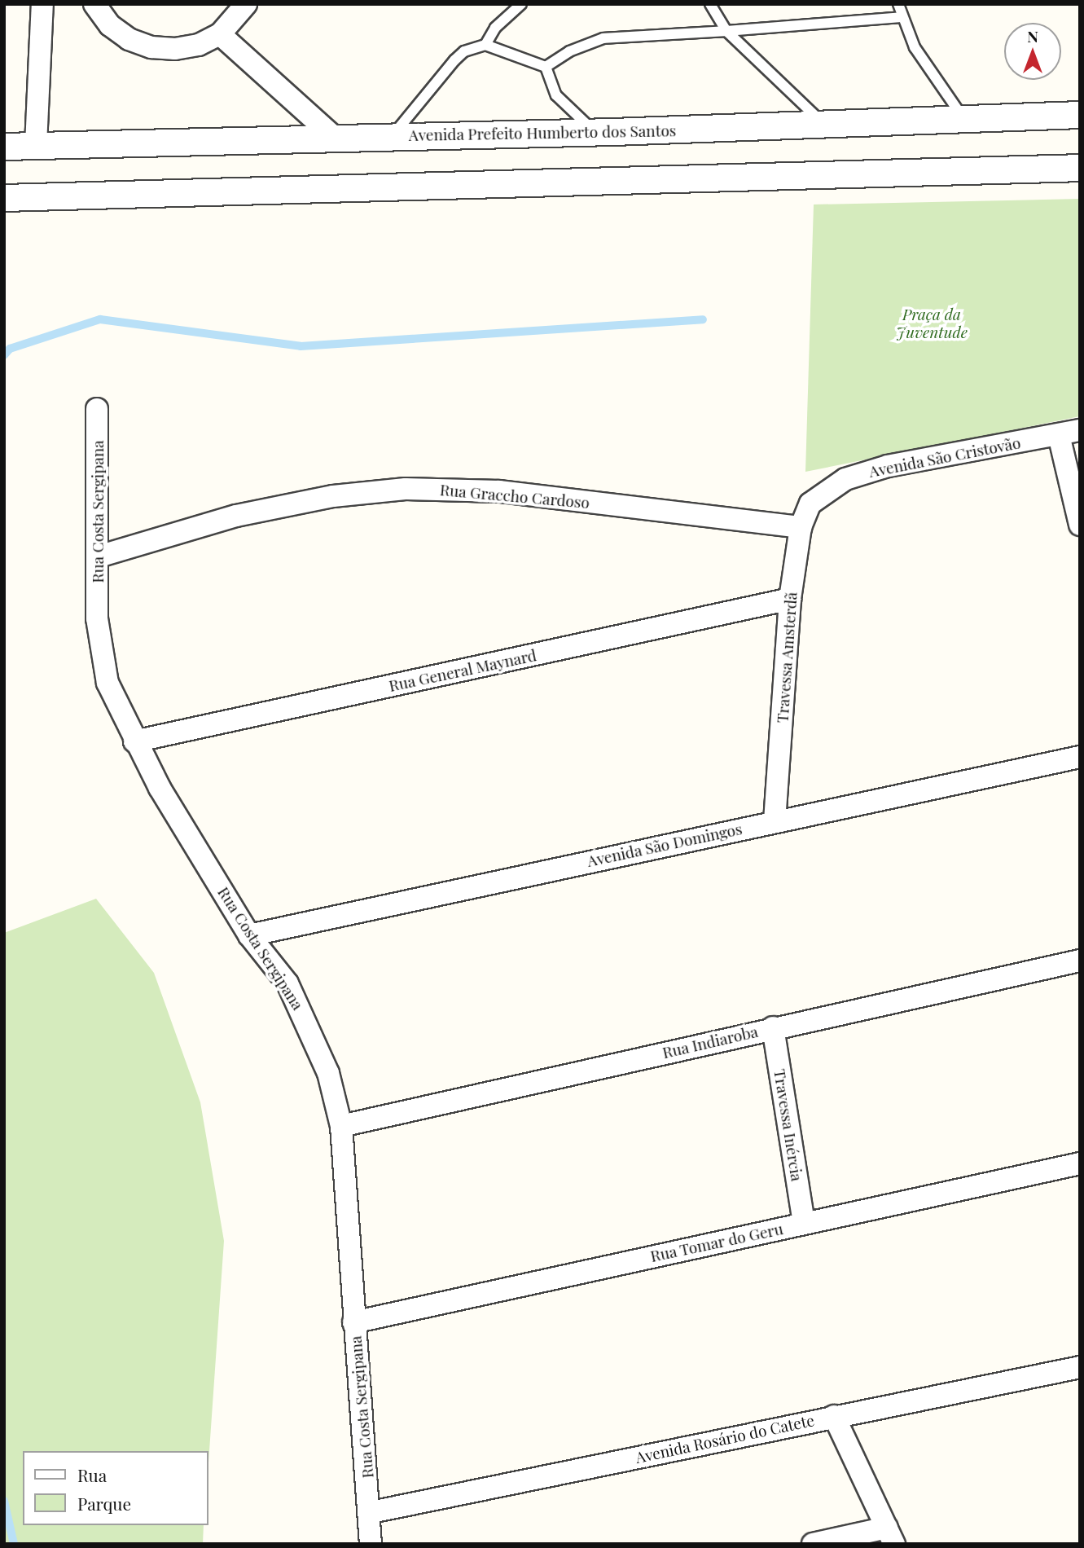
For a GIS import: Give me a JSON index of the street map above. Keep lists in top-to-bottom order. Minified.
{"streets":{"street":["Avenida Prefeito Humberto dos Santos","Avenida São Cristovão","Rua Graccho Cardoso","Rua Costa Sergipana","Travessa Amsterdã","Rua General Maynard","Avenida São Domingos","Rua Indiaroba","Travessa Inércia","Rua Tomar do Geru","Avenida Rosário do Catete"]},"crossings":[["Avenida São Cristovão","Travessa Amsterdã"],["Rua Graccho Cardoso","Rua Costa Sergipana"],["Rua Graccho Cardoso","Travessa Amsterdã"],["Rua Costa Sergipana","Rua General Maynard"],["Rua Costa Sergipana","Avenida São Domingos"],["Rua Costa Sergipana","Rua Indiaroba"],["Rua Costa Sergipana","Rua Tomar do Geru"],["Rua Costa Sergipana","Avenida Rosário do Catete"],["Travessa Amsterdã","Rua General Maynard"],["Travessa Amsterdã","Avenida São Domingos"],["Rua Indiaroba","Travessa Inércia"],["Travessa Inércia","Rua Tomar do Geru"]],"parks":["Praça da Juventude"],"legend":["Rua","Parque"],"north":"top"}
